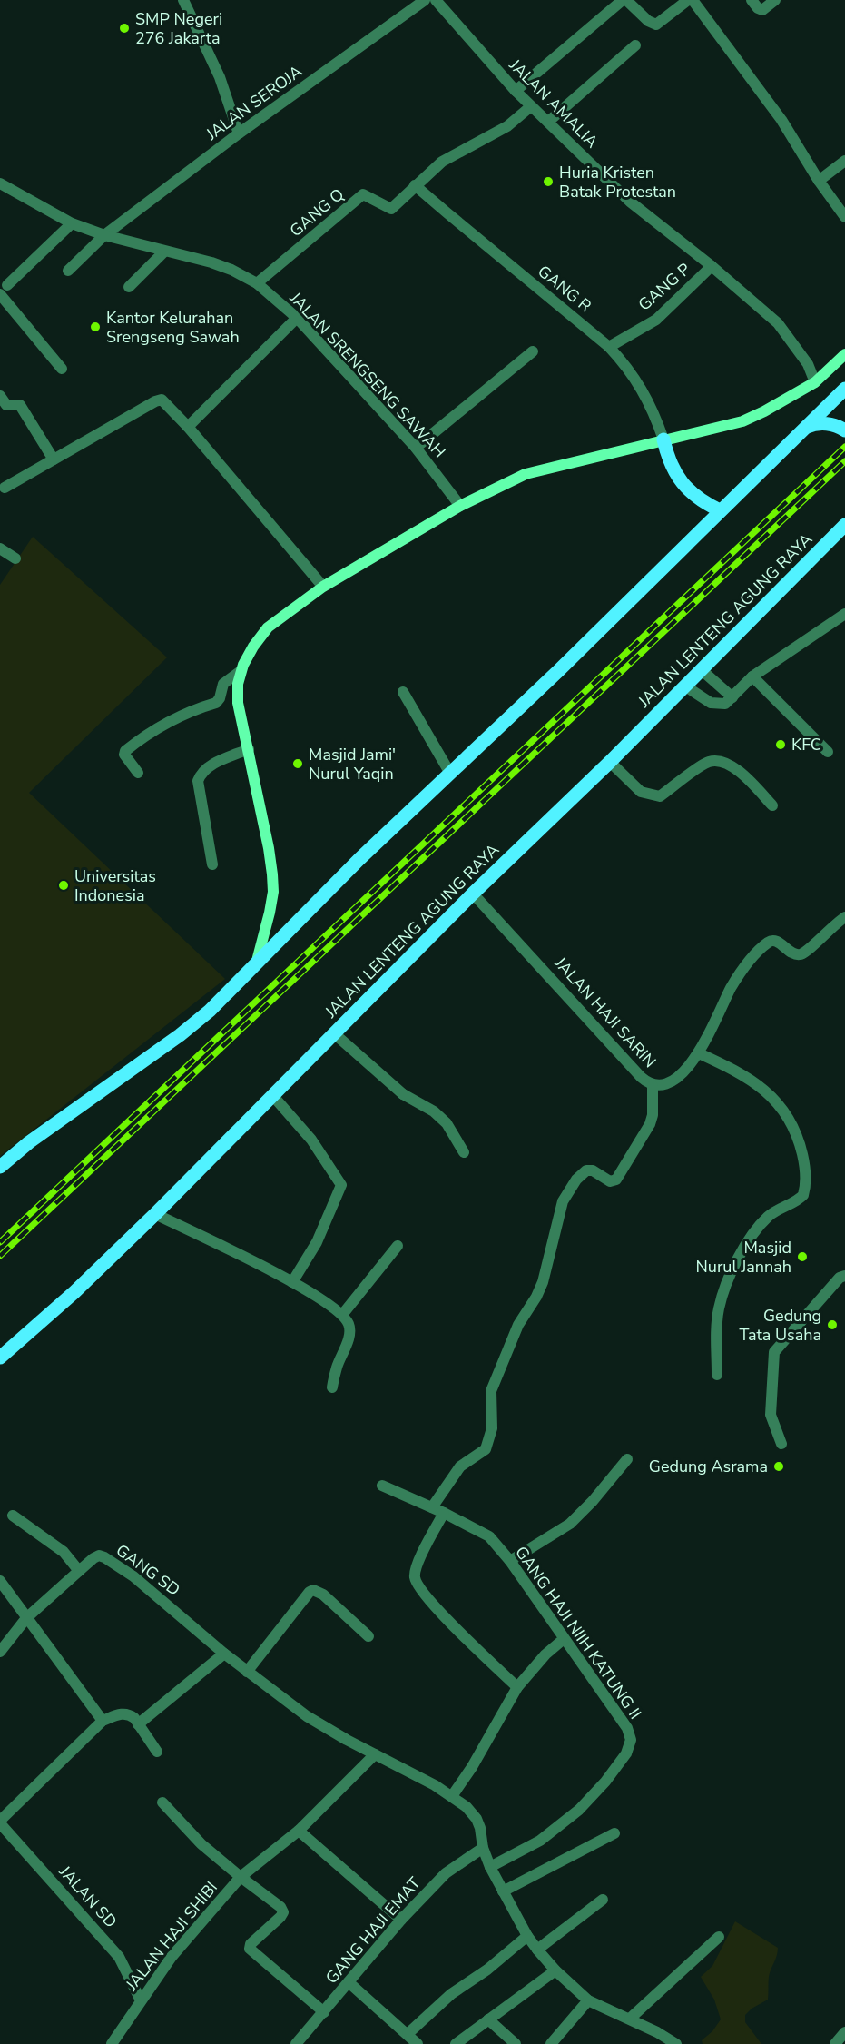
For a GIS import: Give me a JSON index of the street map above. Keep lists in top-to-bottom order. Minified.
{"streets":{"main road":["JALAN LENTENG AGUNG RAYA"],"street":["JALAN SEROJA","JALAN AMALIA","GANG Q","GANG P","GANG R","JALAN SRENGSENG SAWAH","JALAN HAJI SARIN","GANG SD","GANG HAJI NIIH KATUNG II","JALAN SD","GANG HAJI EMAT","JALAN HAJI SHIBI"]},"crossings":[["JALAN SEROJA","JALAN SRENGSENG SAWAH"],["JALAN AMALIA","GANG Q"],["JALAN AMALIA","GANG P"],["GANG Q","GANG R"],["GANG Q","JALAN SRENGSENG SAWAH"],["GANG P","GANG R"],["JALAN LENTENG AGUNG RAYA","JALAN HAJI SARIN"],["JALAN SD","JALAN HAJI SHIBI"]],"places":["SMP Negeri 276 Jakarta","Huria Kristen Batak Protestan","Kantor Kelurahan Srengseng Sawah","KFC","Masjid Jami' Nurul Yaqin","Universitas Indonesia","Masjid Nurul Jannah","Gedung Tata Usaha","Gedung Asrama"]}
